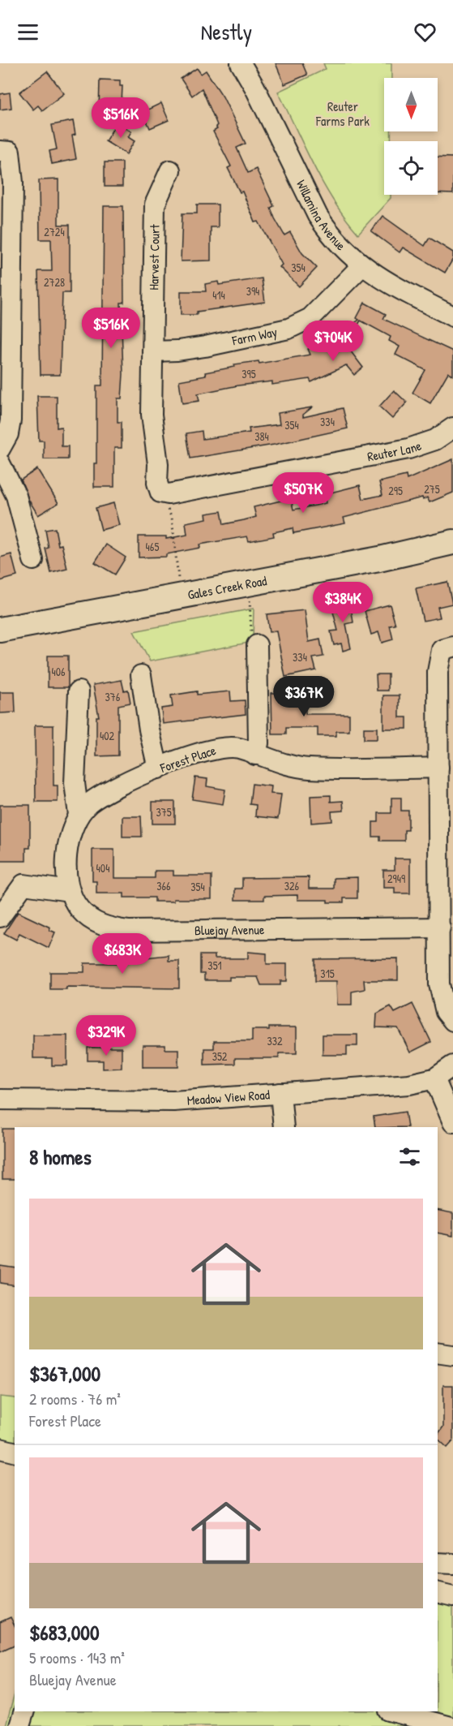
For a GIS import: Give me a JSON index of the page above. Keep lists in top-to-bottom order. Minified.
{"streets":{"main road":["Gales Creek Road"],"street":["Willamina Avenue","Harvest Court","Farm Way","Reuter Lane","Forest Place","Bluejay Avenue","Meadow View Road"]},"crossings":[["Willamina Avenue","Farm Way"],["Harvest Court","Farm Way"],["Harvest Court","Reuter Lane"],["Forest Place","Bluejay Avenue"]],"parks":["Reuter Farms Park"],"house_numbers":["2724","354","2728","394","414","395","334","354","384","275","295","465","334","406","376","402","375","404","2949","366","326","354","351","315","332","352"],"north":"bottom","page":{"header":"Nestly","price":["$516K","$516K","$704K","$507K","$384K","$367K","$683K","$329K"],"heading":"8 homes","list":[{"name":"$367,000","note":"2 rooms · 76 m² · Forest Place"},{"name":"$683,000","note":"5 rooms · 143 m² · Bluejay Avenue"}]}}
